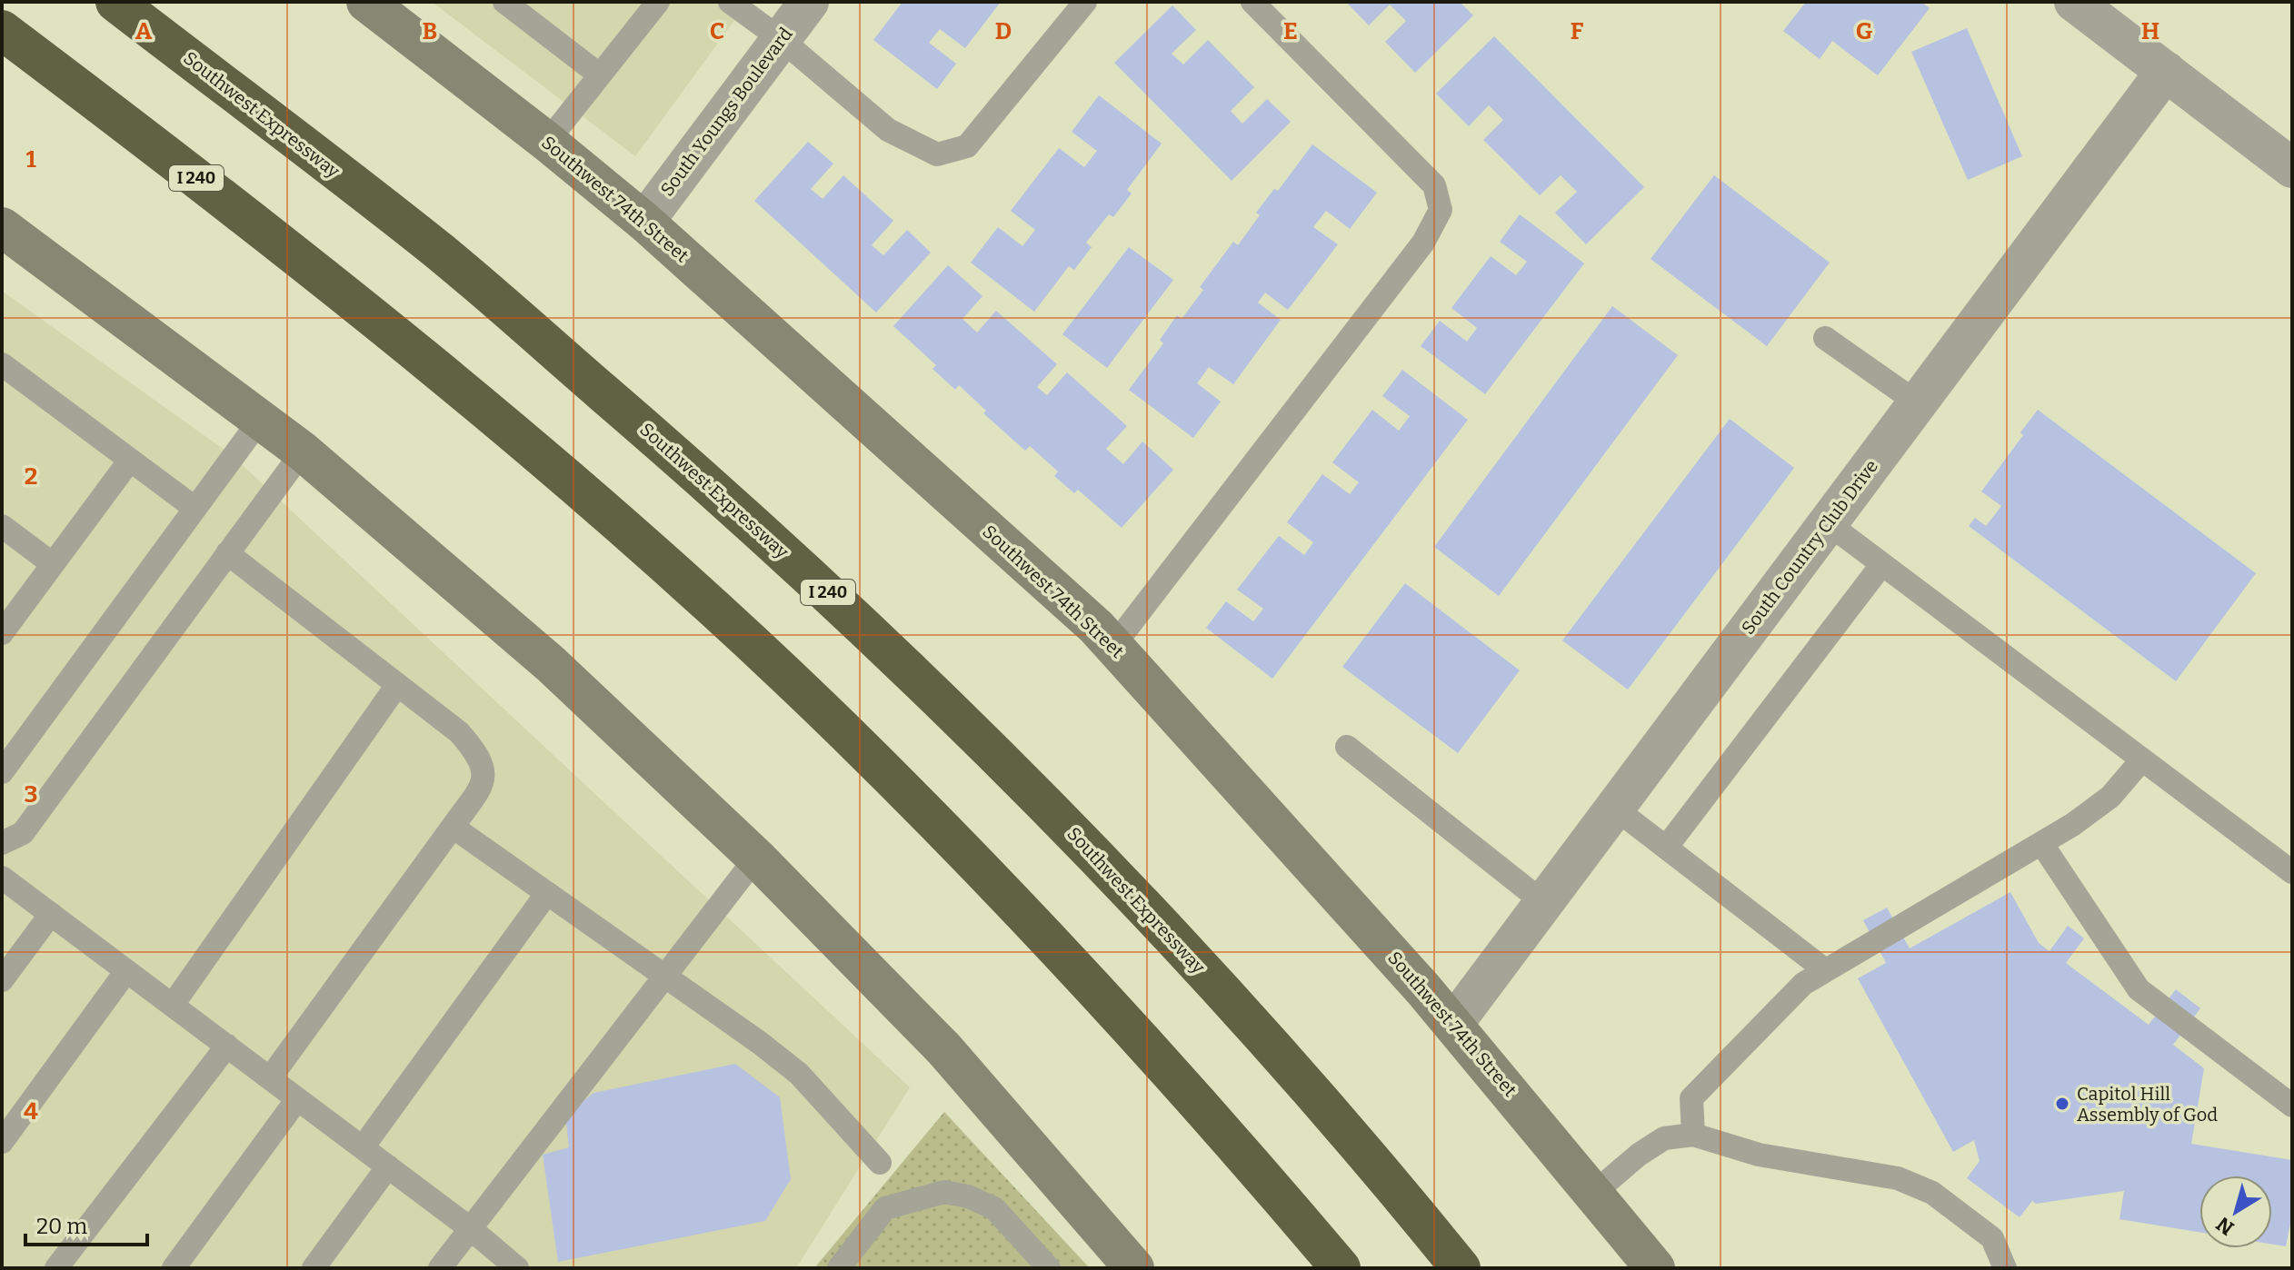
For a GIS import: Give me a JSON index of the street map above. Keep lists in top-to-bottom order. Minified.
{"streets":{"highway":["Southwest Expressway","I 240"],"main road":["Southwest 74th Street"],"street":["South Youngs Boulevard","South Country Club Drive"]},"crossings":[["South Youngs Boulevard","Southwest 74th Street"],["Southwest 74th Street","South Country Club Drive"]],"places":["Capitol Hill Assembly of God"],"scale_bar":"20 m","north":"bottom left","grid":{"columns":["A","B","C","D","E","F","G","H"],"rows":["1","2","3","4"]}}
